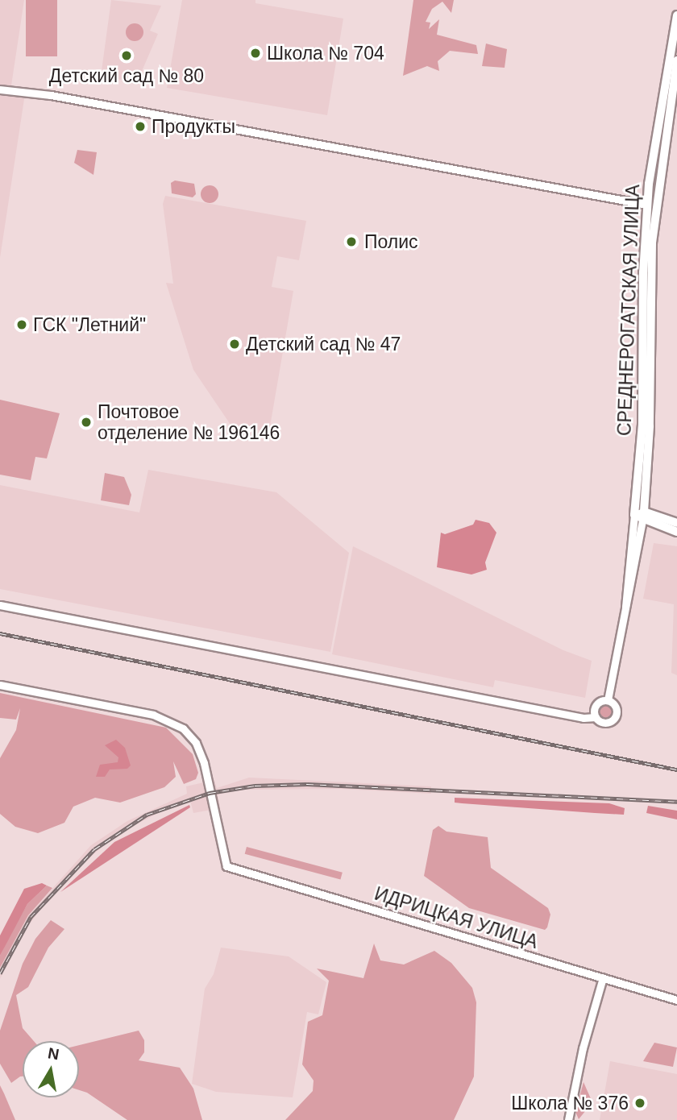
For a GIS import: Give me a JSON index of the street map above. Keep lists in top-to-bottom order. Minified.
{"streets":{"street":["СРЕДНЕРОГАТСКАЯ УЛИЦА","ИДРИЦКАЯ УЛИЦА"]},"places":["Школа № 704","Детский сад № 80","Продукты","Полис","ГСК \"Летний\"","Детский сад № 47","Почтовое отделение № 196146","Школа № 376"],"north":"top"}
